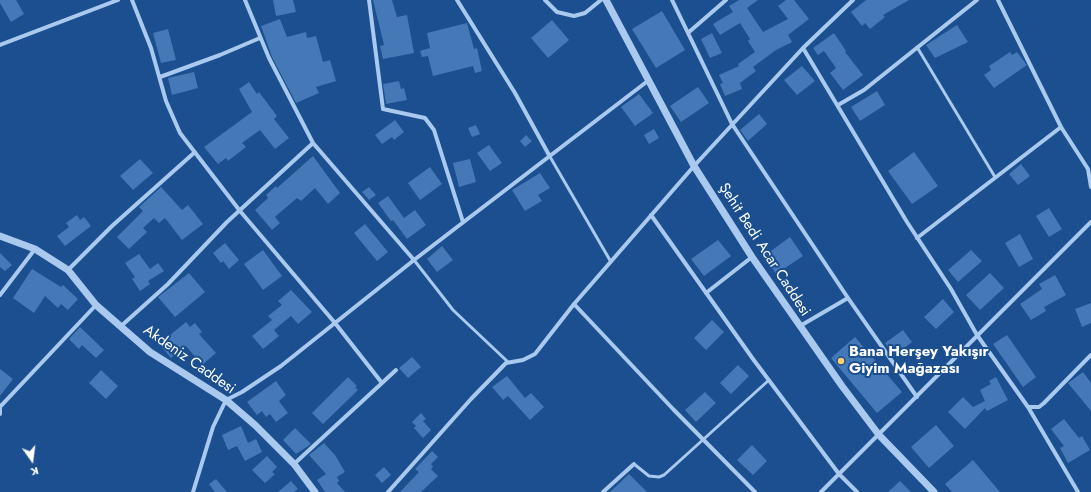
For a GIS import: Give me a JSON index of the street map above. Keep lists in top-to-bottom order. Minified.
{"streets":{"street":["Şehit Bedi Acar Caddesi","Akdeniz Caddesi"]},"places":["Bana Herşey Yakışır Giyim Mağazası"],"north":"bottom"}
